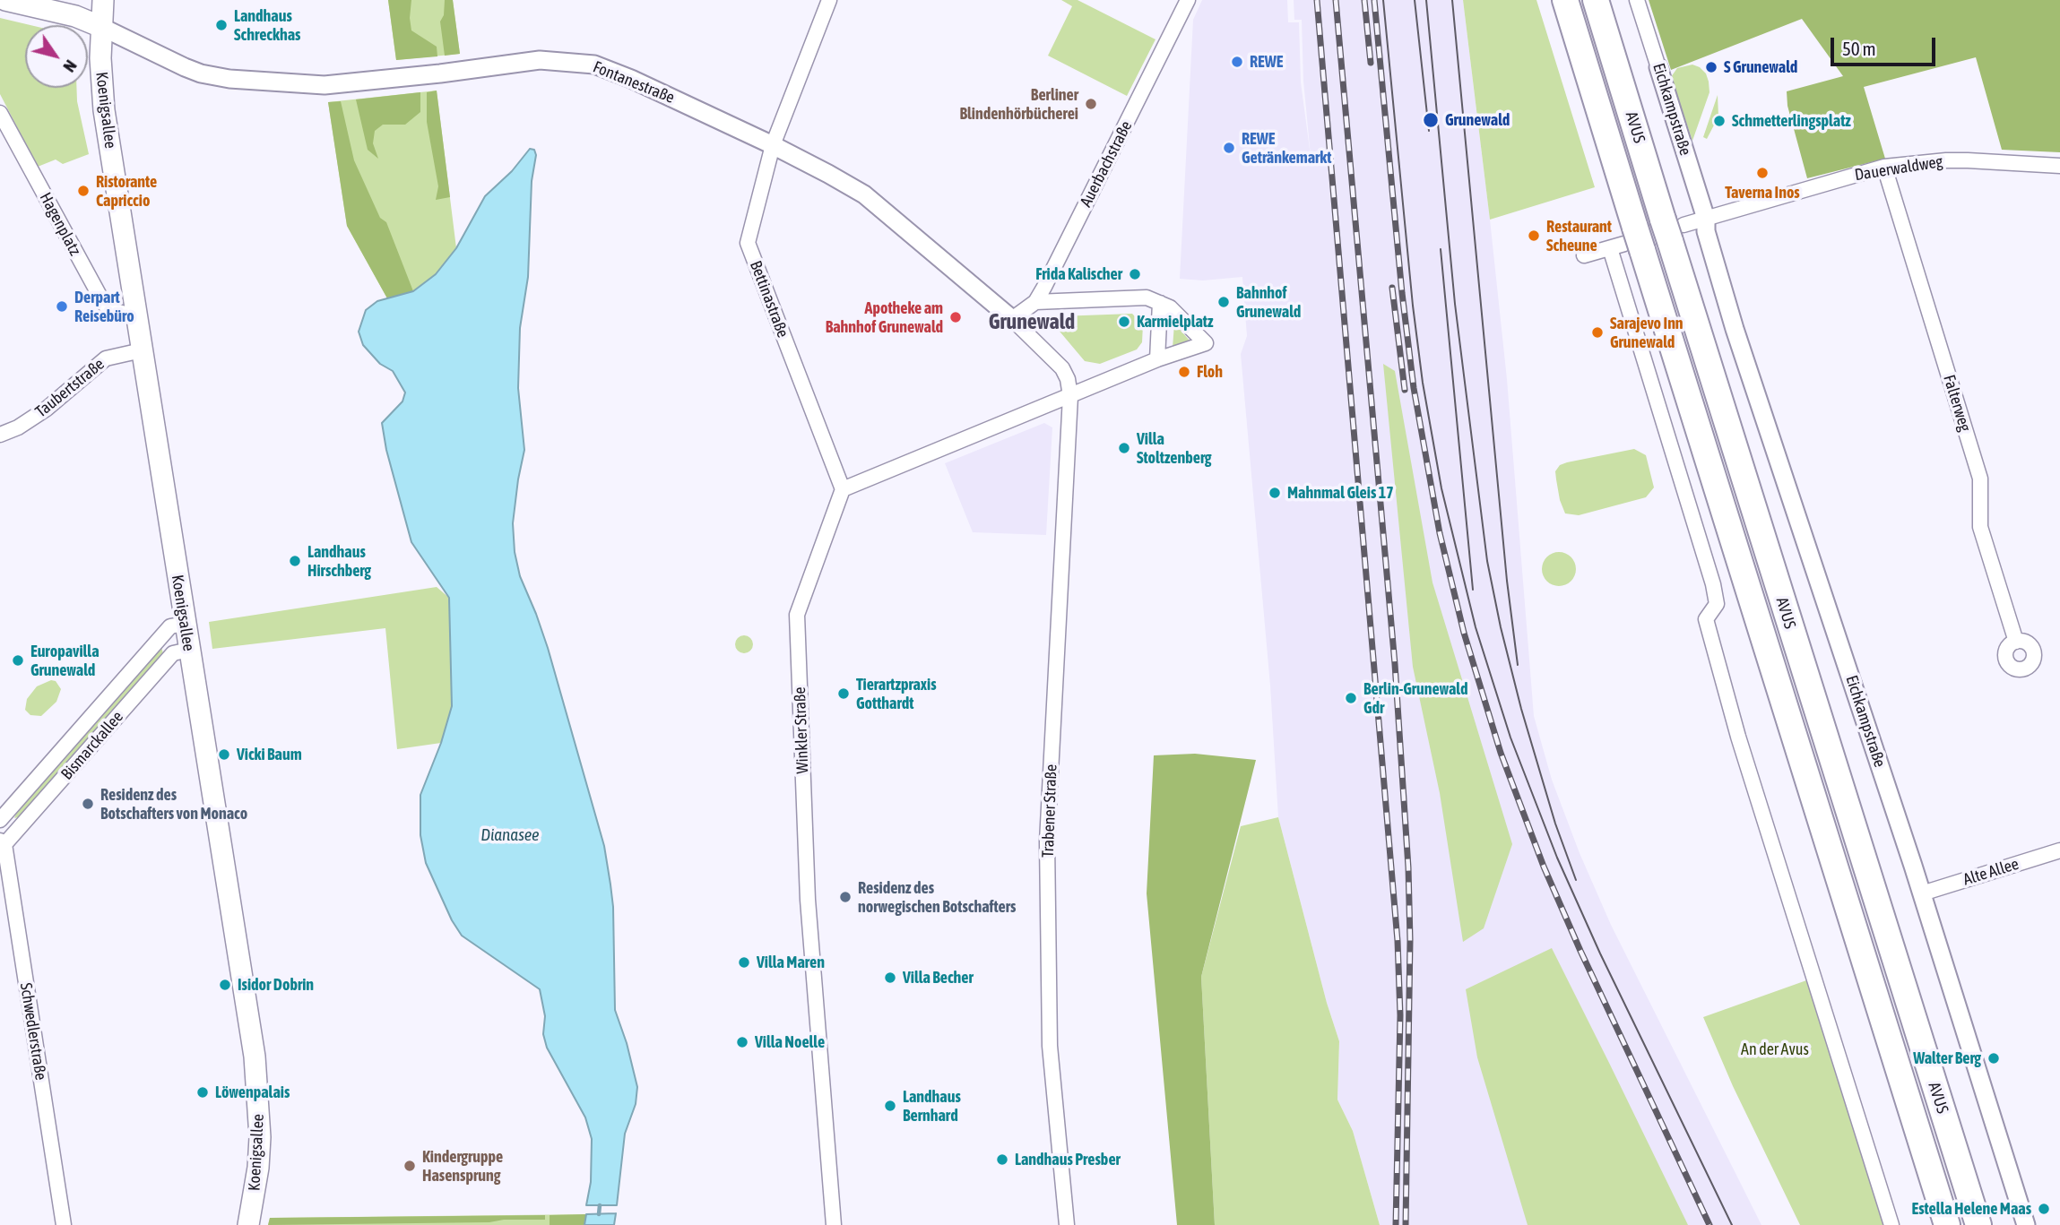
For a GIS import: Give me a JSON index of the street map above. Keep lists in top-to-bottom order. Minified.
{"streets":{"highway":["AVUS"],"main road":["Koenigsallee"],"street":["Fontanestraße","Eichkampstraße","Auerbachstraße","Dauerwaldweg","Hagenplatz","Bettinastraße","Taubertstraße","Falterweg","Winkler Straße","Bismarckallee","Trabener Straße","Alte Allee","Schwedlerstraße"]},"crossings":[["Fontanestraße","Koenigsallee"],["Fontanestraße","Auerbachstraße"],["Fontanestraße","Bettinastraße"],["Fontanestraße","Trabener Straße"],["Eichkampstraße","Dauerwaldweg"],["Eichkampstraße","Alte Allee"],["Koenigsallee","Hagenplatz"],["Koenigsallee","Taubertstraße"],["Koenigsallee","Bismarckallee"],["Dauerwaldweg","Falterweg"],["Bettinastraße","Winkler Straße"],["Bismarckallee","Schwedlerstraße"]],"districts":["Grunewald"],"water":["Dianasee"],"parks":["An der Avus"],"places":["Landhaus Schreckhas","REWE","S Grunewald","Berliner Blindenhörbücherei","Grunewald","Schmetterlingsplatz","REWE Getränkemarkt","Taverna Inos","Ristorante Capriccio","Restaurant Scheune","Frida Kalischer","Bahnhof Grunewald","Derpart Reisebüro","Apotheke am Bahnhof Grunewald","Karmielplatz","Sarajevo Inn Grunewald","Floh","Villa Stoltzenberg","Mahnmal Gleis 17","Landhaus Hirschberg","Europavilla Grunewald","Tierartzpraxis Gotthardt","Berlin-Grunewald Gdr","Vicki Baum","Residenz des Botschafters von Monaco","Residenz des norwegischen Botschafters","Villa Maren","Villa Becher","Isidor Dobrin","Villa Noelle","Walter Berg","Löwenpalais","Landhaus Bernhard","Landhaus Presber","Kindergruppe Hasensprung","Estella Helene Maas"],"scale_bar":"50 m","north":"bottom right"}
